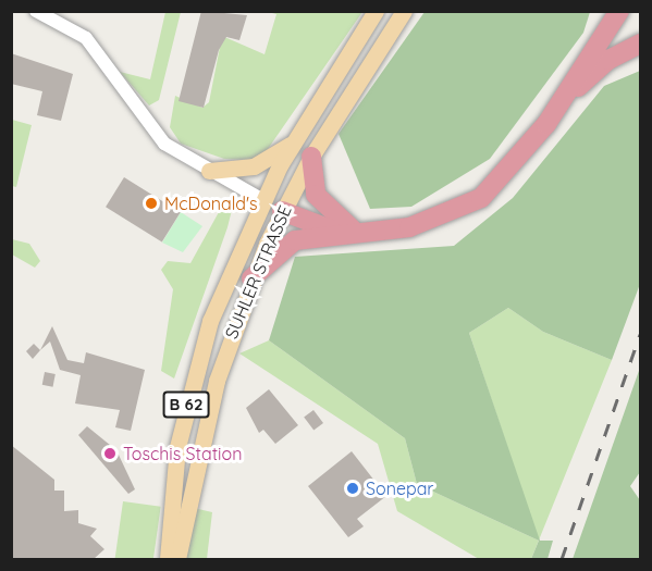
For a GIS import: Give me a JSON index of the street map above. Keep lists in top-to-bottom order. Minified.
{"streets":{"main road":["SUHLER STRASSE","B 62"]},"places":["McDonald's","Toschis Station","Sonepar"]}
